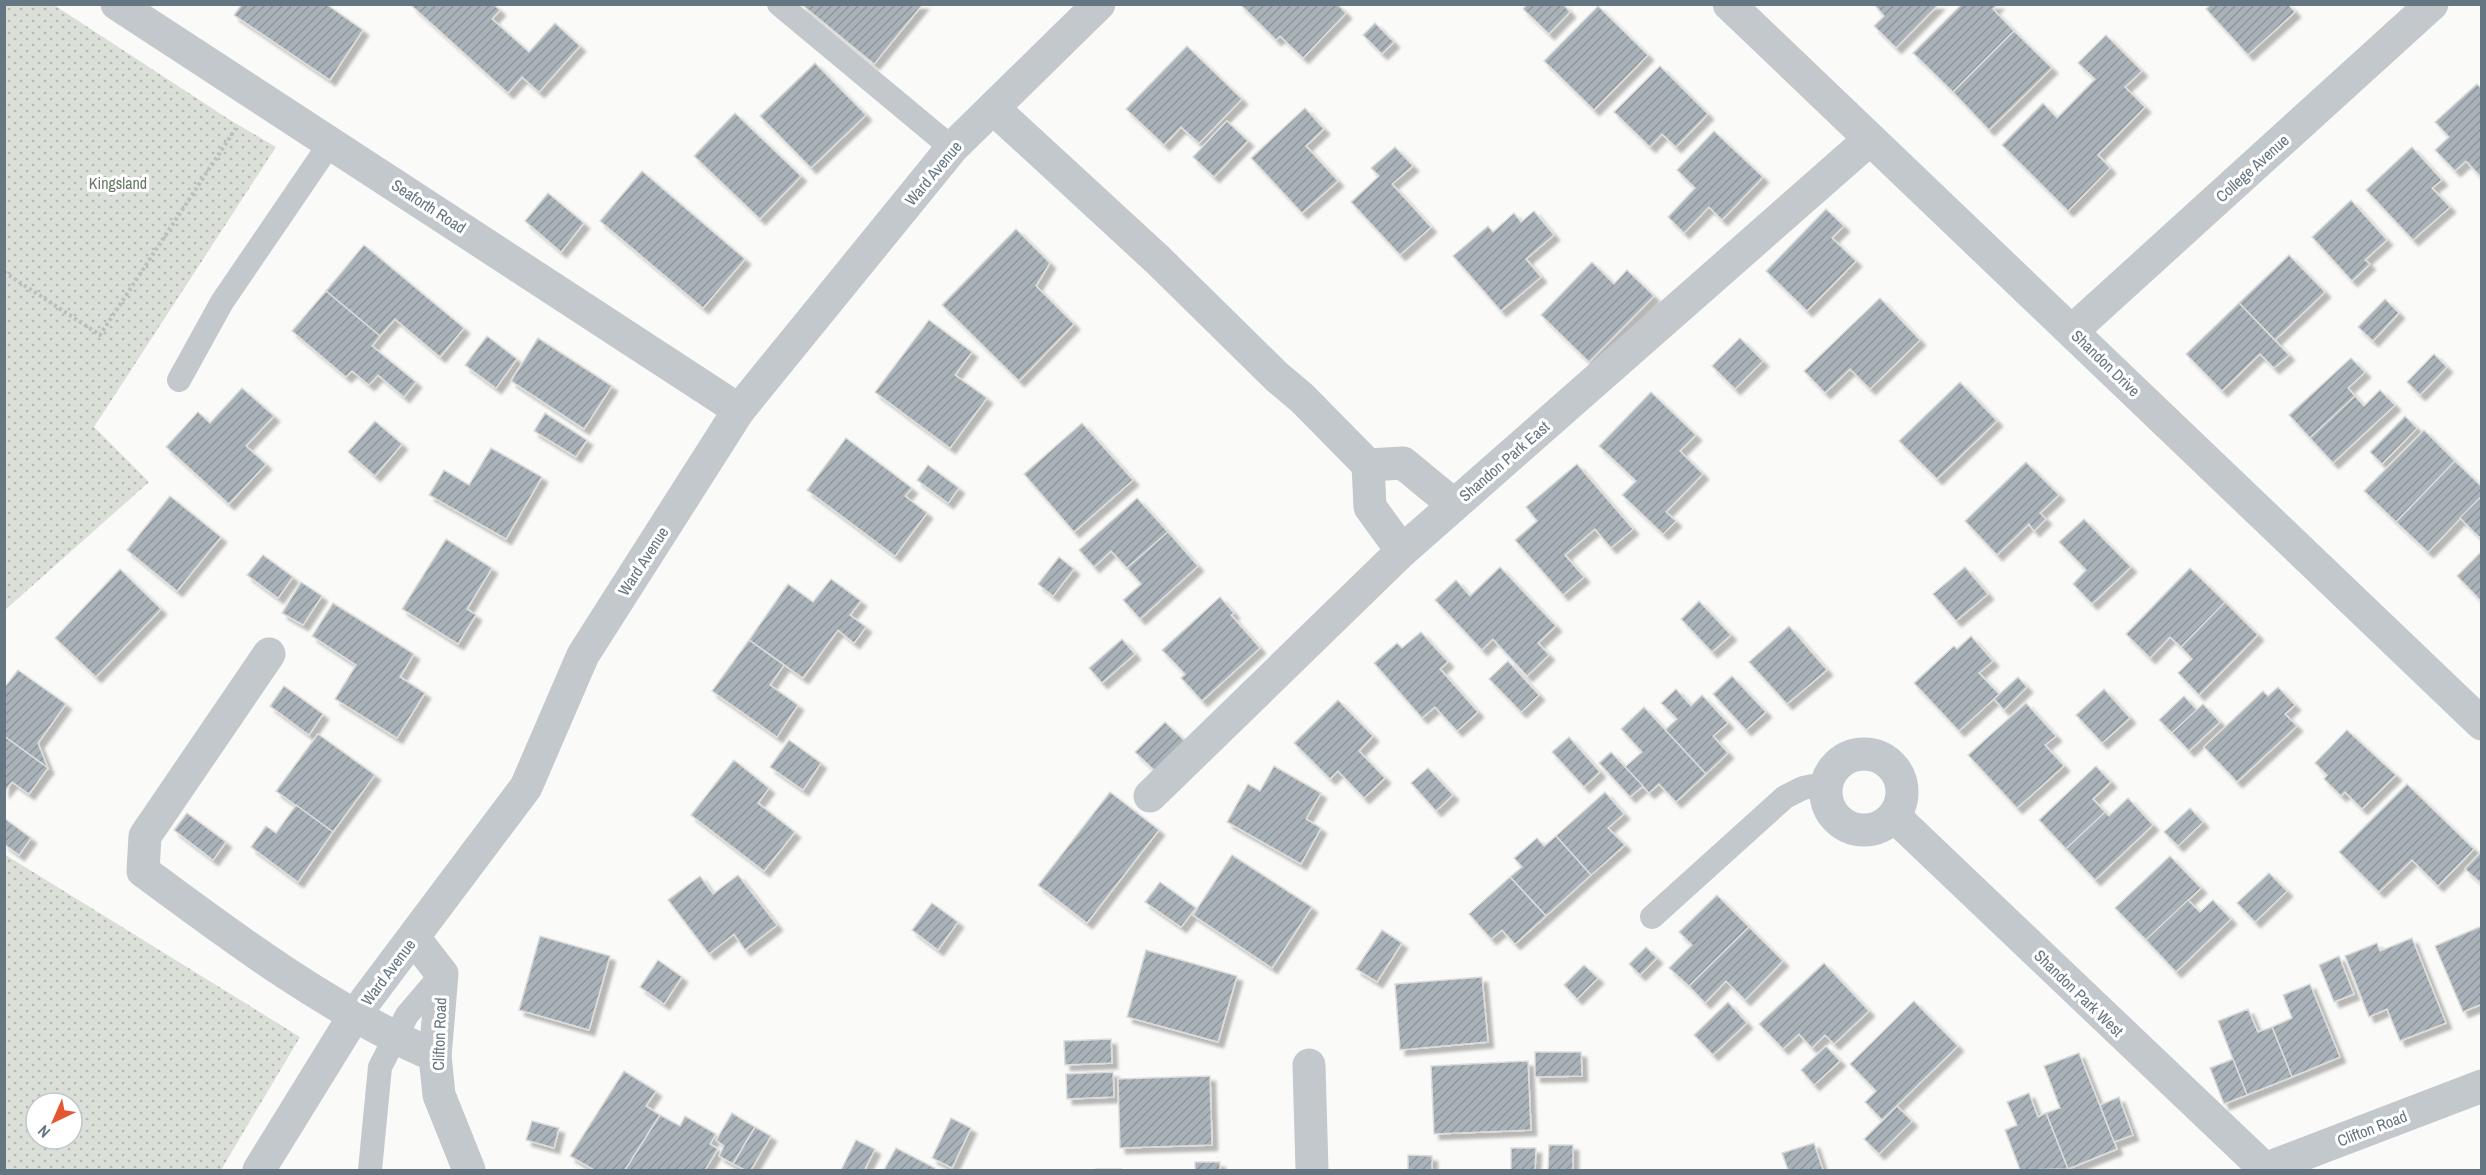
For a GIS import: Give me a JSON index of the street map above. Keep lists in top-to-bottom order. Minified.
{"streets":{"street":["College Avenue","Ward Avenue","Seaforth Road","Shandon Drive","Shandon Park East","Shandon Park West","Clifton Road"]},"crossings":[["College Avenue","Shandon Drive"],["Ward Avenue","Seaforth Road"],["Ward Avenue","Clifton Road"],["Shandon Drive","Shandon Park East"],["Shandon Park West","Clifton Road"]],"parks":["Kingsland"],"north":"bottom left"}
